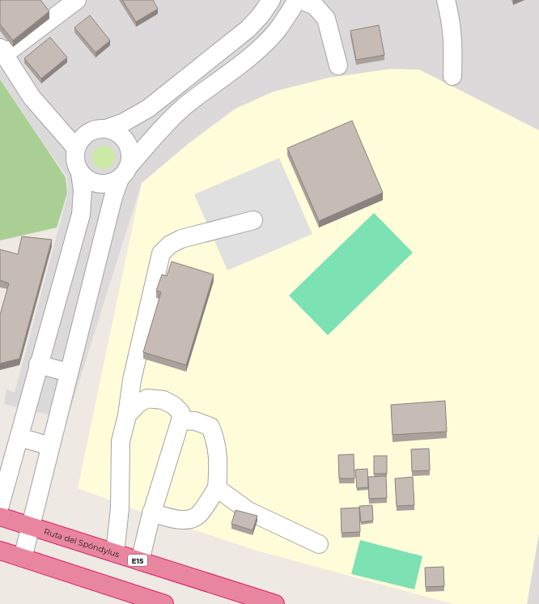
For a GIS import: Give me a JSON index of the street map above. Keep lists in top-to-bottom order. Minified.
{"streets":{"highway":["Ruta del Spóndylus","E15"]}}
